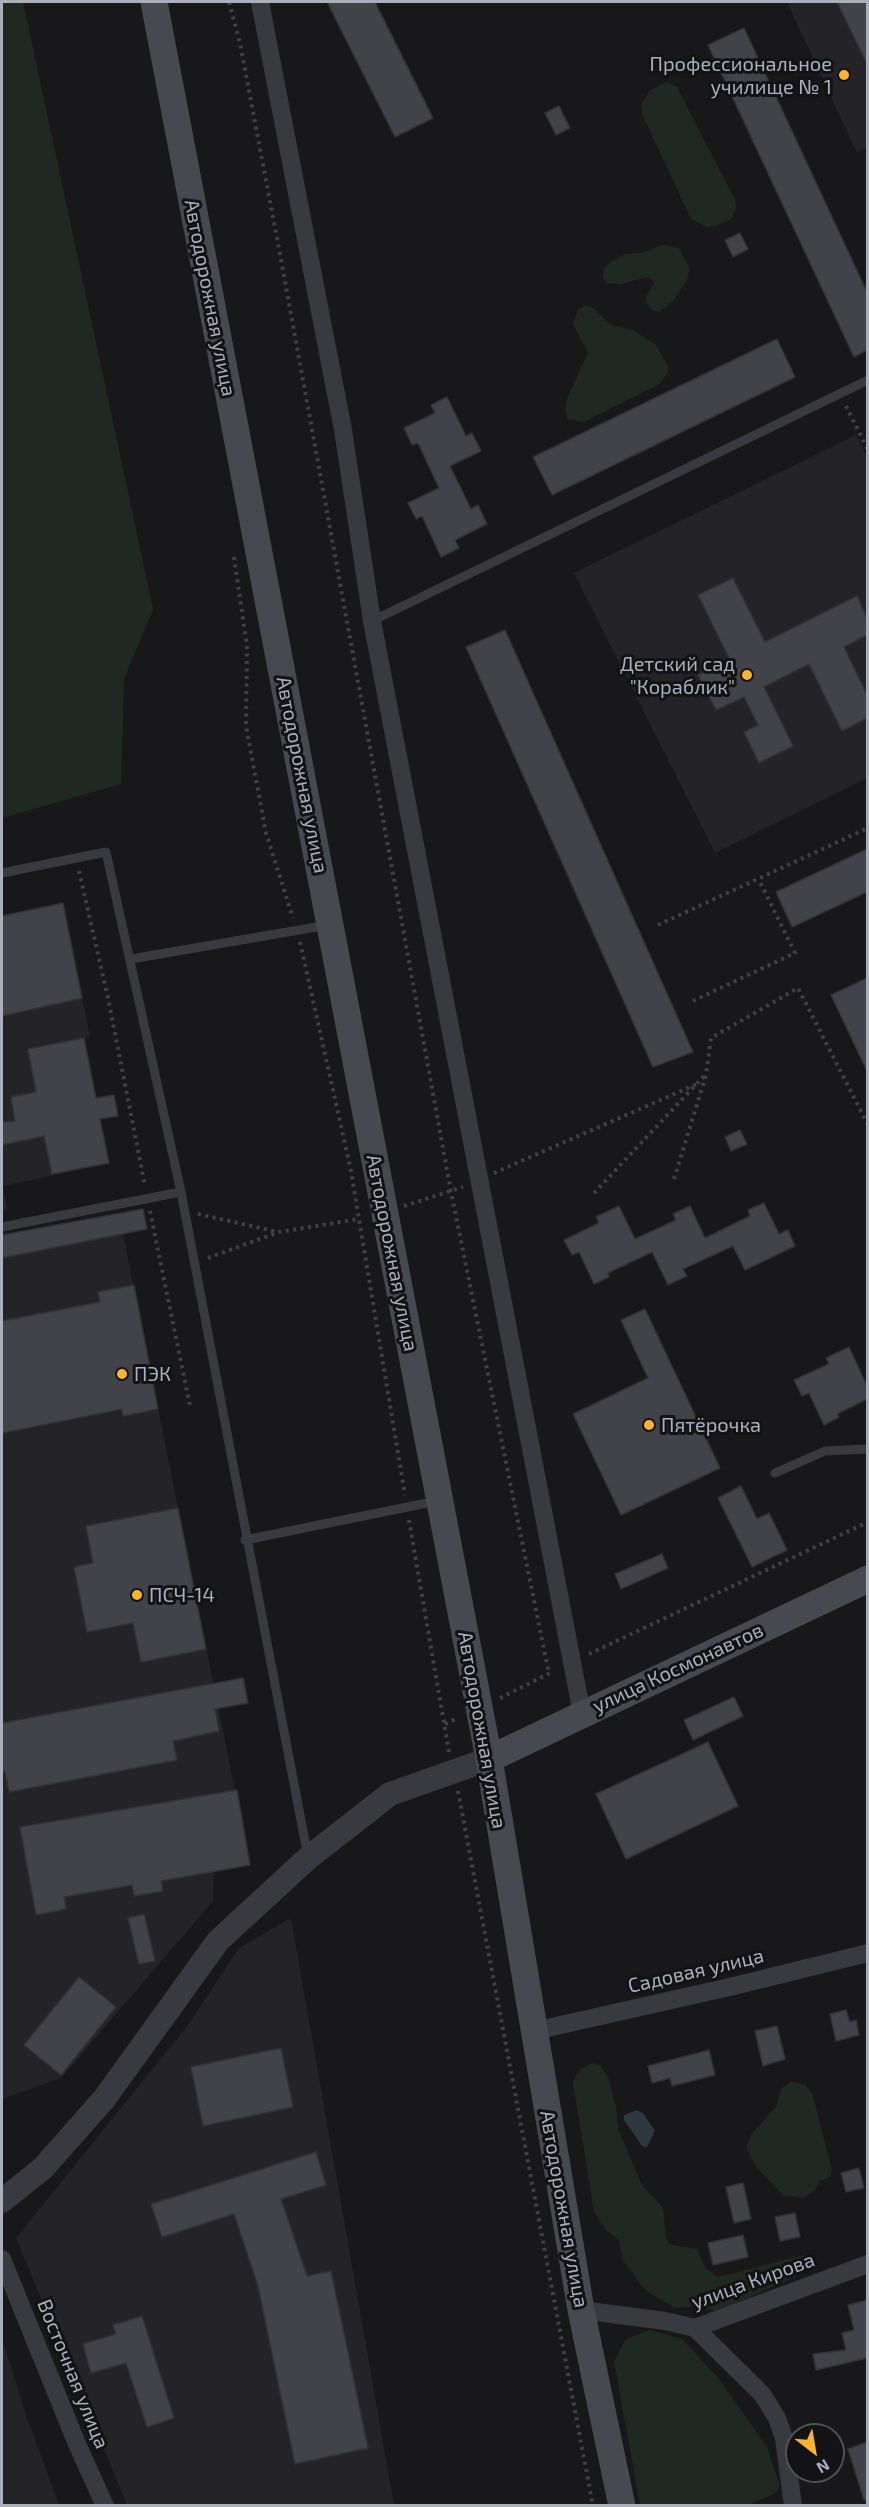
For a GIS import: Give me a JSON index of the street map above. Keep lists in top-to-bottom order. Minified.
{"streets":{"main road":["Автодорожная улица","улица Космонавтов"],"street":["Садовая улица","улица Кирова","Восточная улица"]},"crossings":[["Автодорожная улица","улица Космонавтов"],["Автодорожная улица","Садовая улица"],["Автодорожная улица","улица Кирова"]],"places":["Профессиональное училище № 1","Детский сад \"Кораблик\"","ПЭК","Пятёрочка","ПСЧ-14"],"north":"bottom right"}
